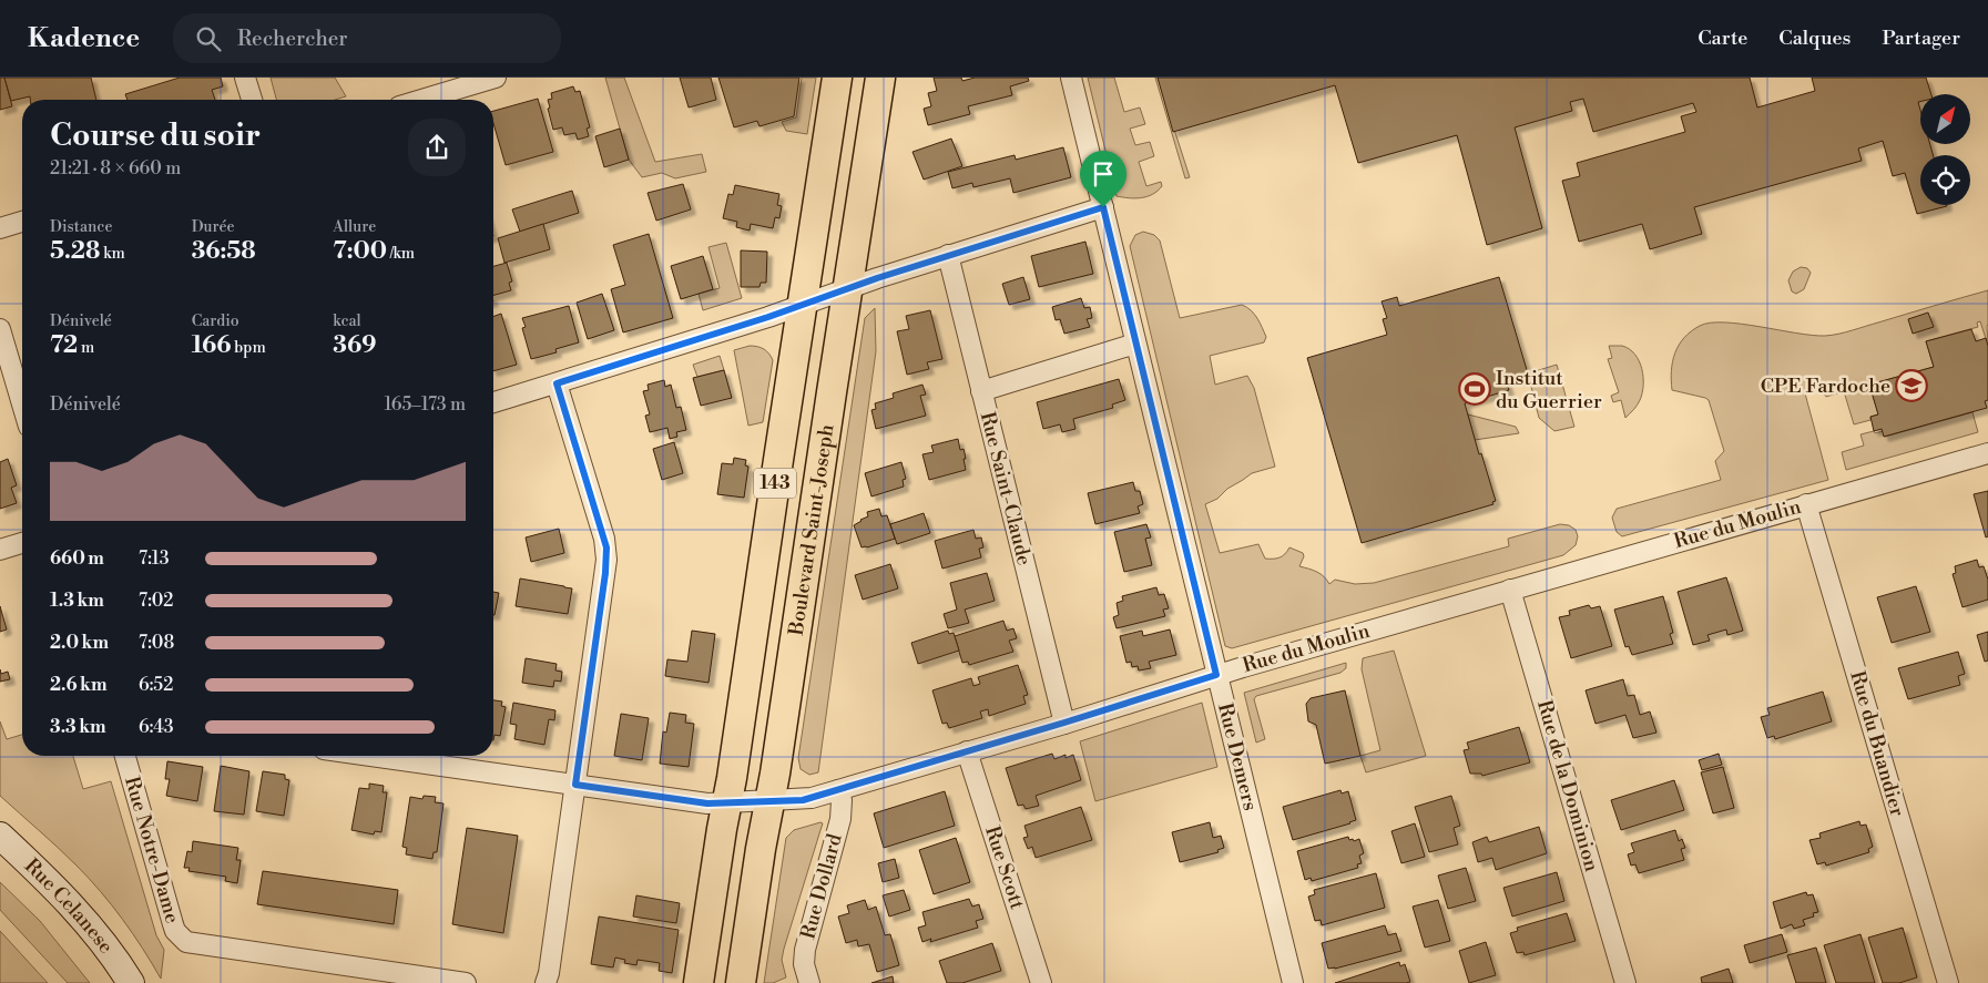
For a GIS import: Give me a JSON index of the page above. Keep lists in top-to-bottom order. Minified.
{"streets":{"main road":["143","Boulevard Saint-Joseph"],"street":["Rue Saint-Claude","Rue du Moulin","Rue du Buandier","Rue Demers","Rue de la Dominion","Rue Notre-Dame","Rue Scott","Rue Dollard","Rue Celanese"]},"crossings":[["143","Rue du Moulin"],["Rue Saint-Claude","Rue du Moulin"],["Rue du Moulin","Boulevard Saint-Joseph"],["Rue du Moulin","Rue du Buandier"],["Rue du Moulin","Rue Demers"],["Rue du Moulin","Rue de la Dominion"],["Rue du Moulin","Rue Scott"],["Rue du Moulin","Rue Dollard"]],"places":{"school or university":["CPE Fardoche"],"sports":["Institut du Guerrier"]},"north":"top right","page":{"header":"Kadence","search":"Rechercher","nav":["Carte","Calques","Partager"],"heading":["Course du soir","21:21 · 8 × 660 m"],"stats":[["Distance","5.28 km"],["Durée","36:58"],["Allure","7:00 /km"],["Dénivelé","72 m"],["Cardio","166 bpm"],["kcal","369"]],"chart":["Dénivelé","165–173 m"],"list":[{"name":"660 m","note":"7:13"},{"name":"1.3 km","note":"7:02"},{"name":"2.0 km","note":"7:08"},{"name":"2.6 km","note":"6:52"},{"name":"3.3 km","note":"6:43"}]}}
